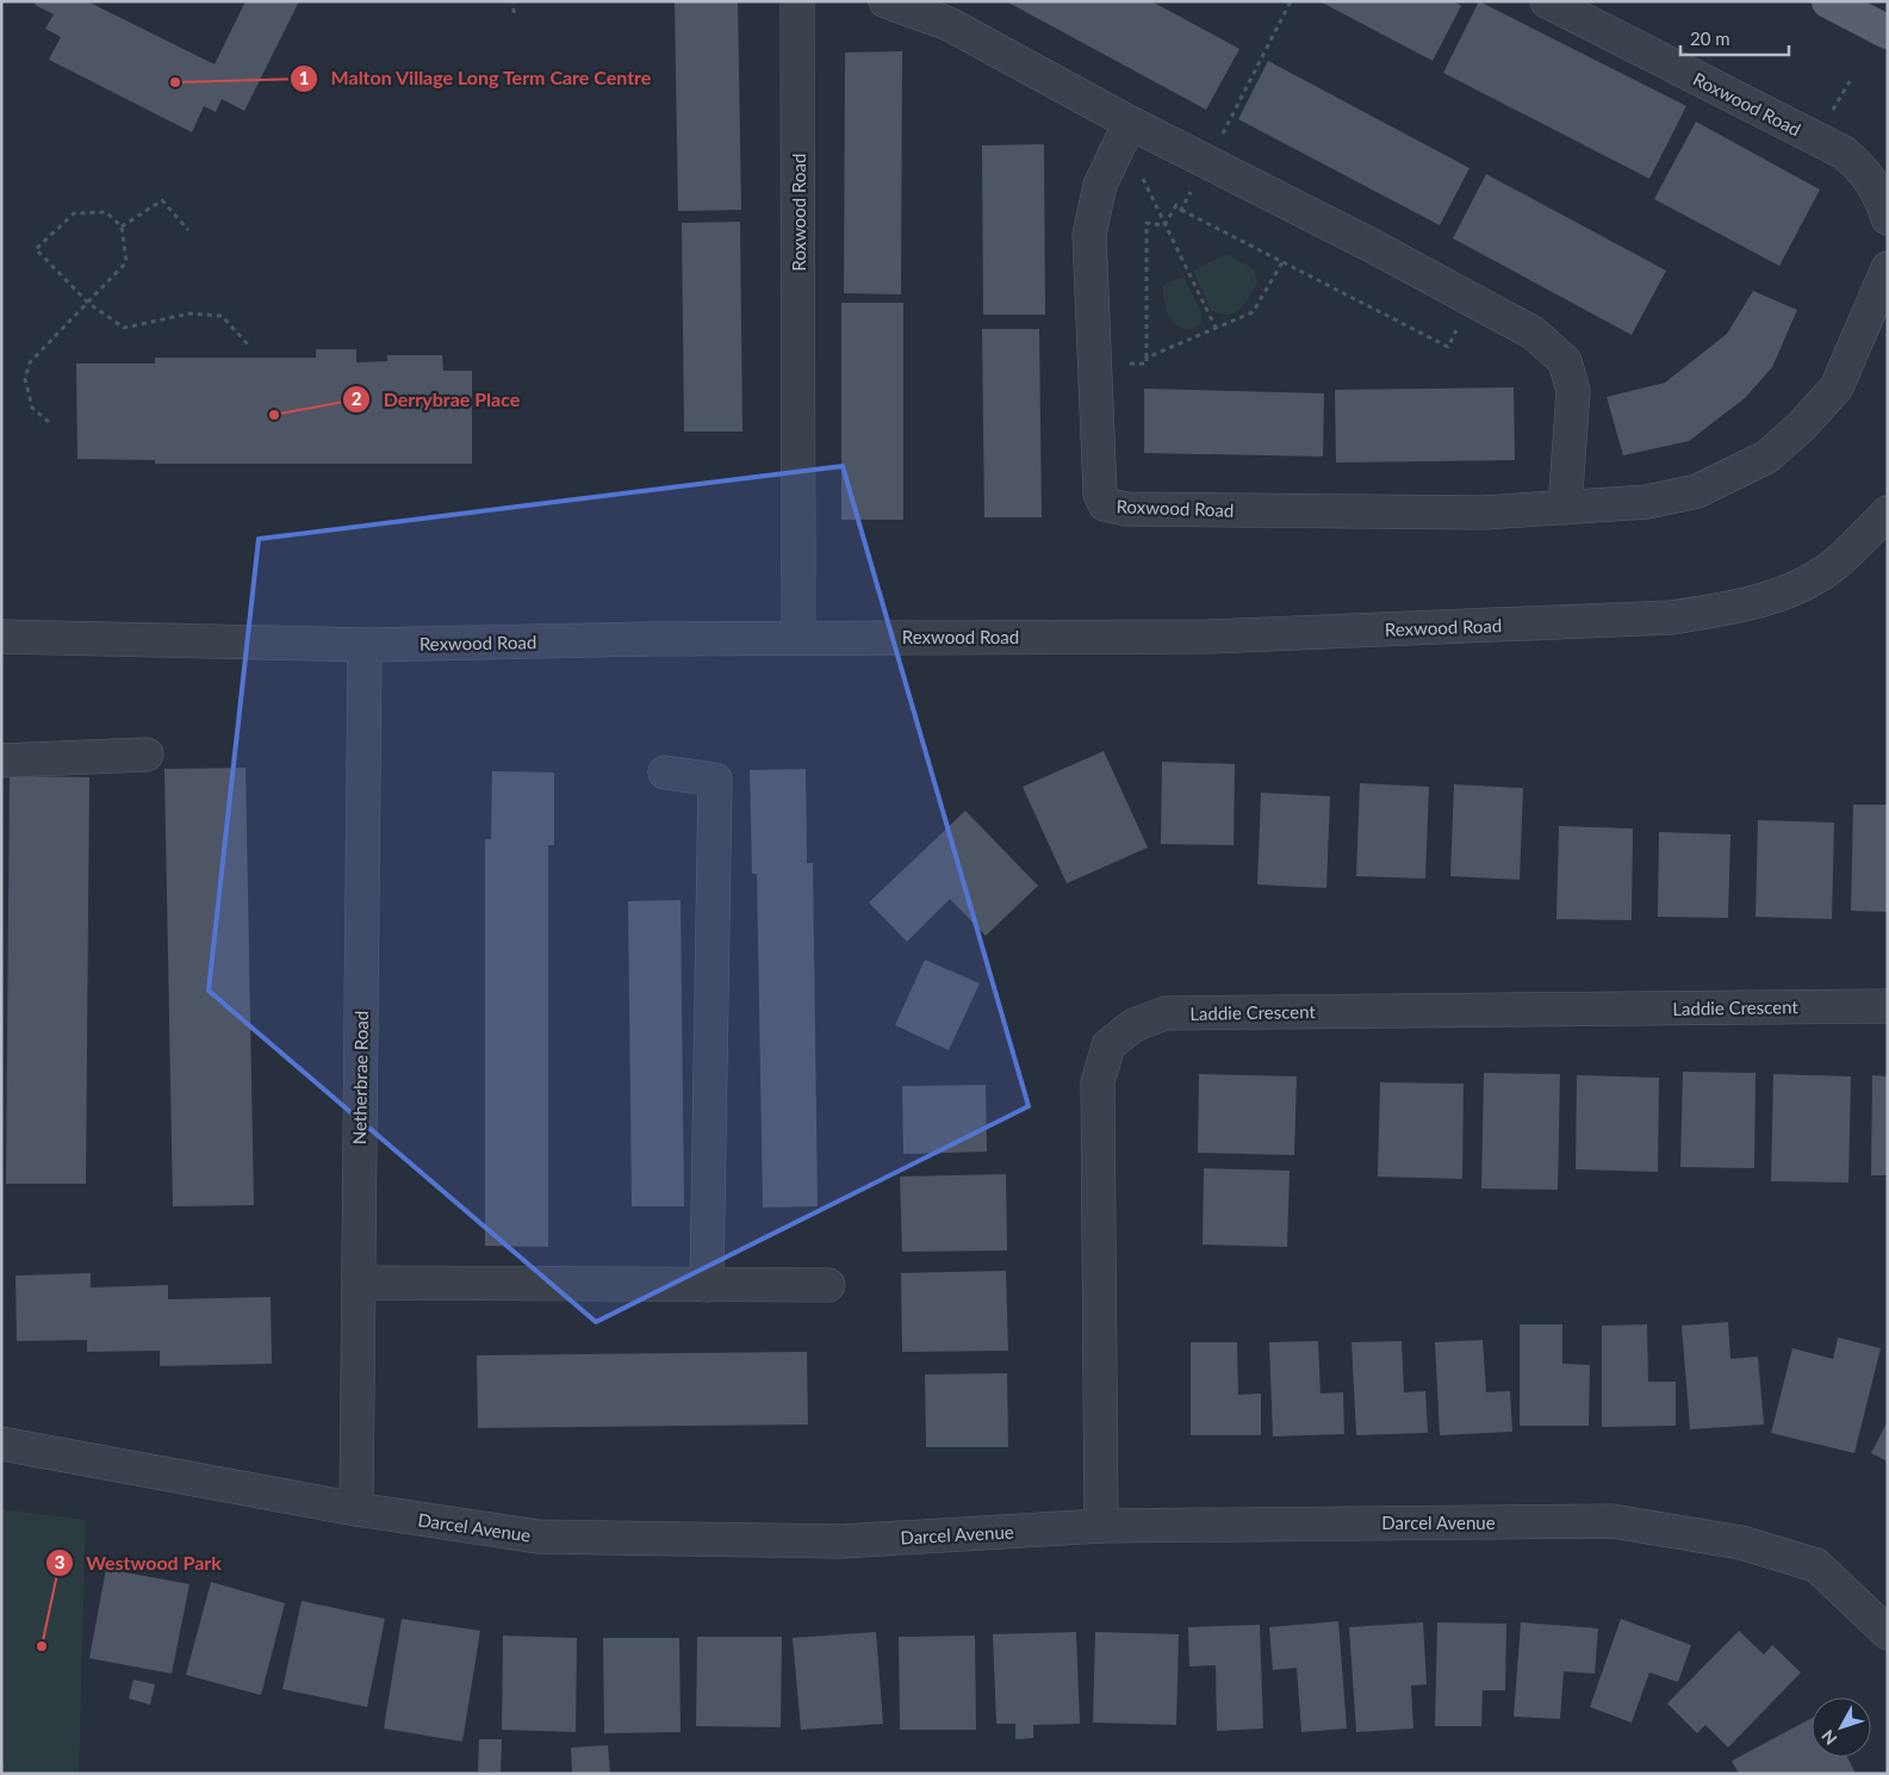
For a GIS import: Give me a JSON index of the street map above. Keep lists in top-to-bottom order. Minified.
{"streets":{"street":["Roxwood Road","Rexwood Road","Laddie Crescent","Netherbrae Road","Darcel Avenue"]},"crossings":[["Roxwood Road","Rexwood Road"],["Rexwood Road","Netherbrae Road"],["Laddie Crescent","Darcel Avenue"],["Netherbrae Road","Darcel Avenue"]],"places":["Malton Village Long Term Care Centre","Derrybrae Place","Westwood Park"],"scale_bar":"20 m","north":"bottom left"}
